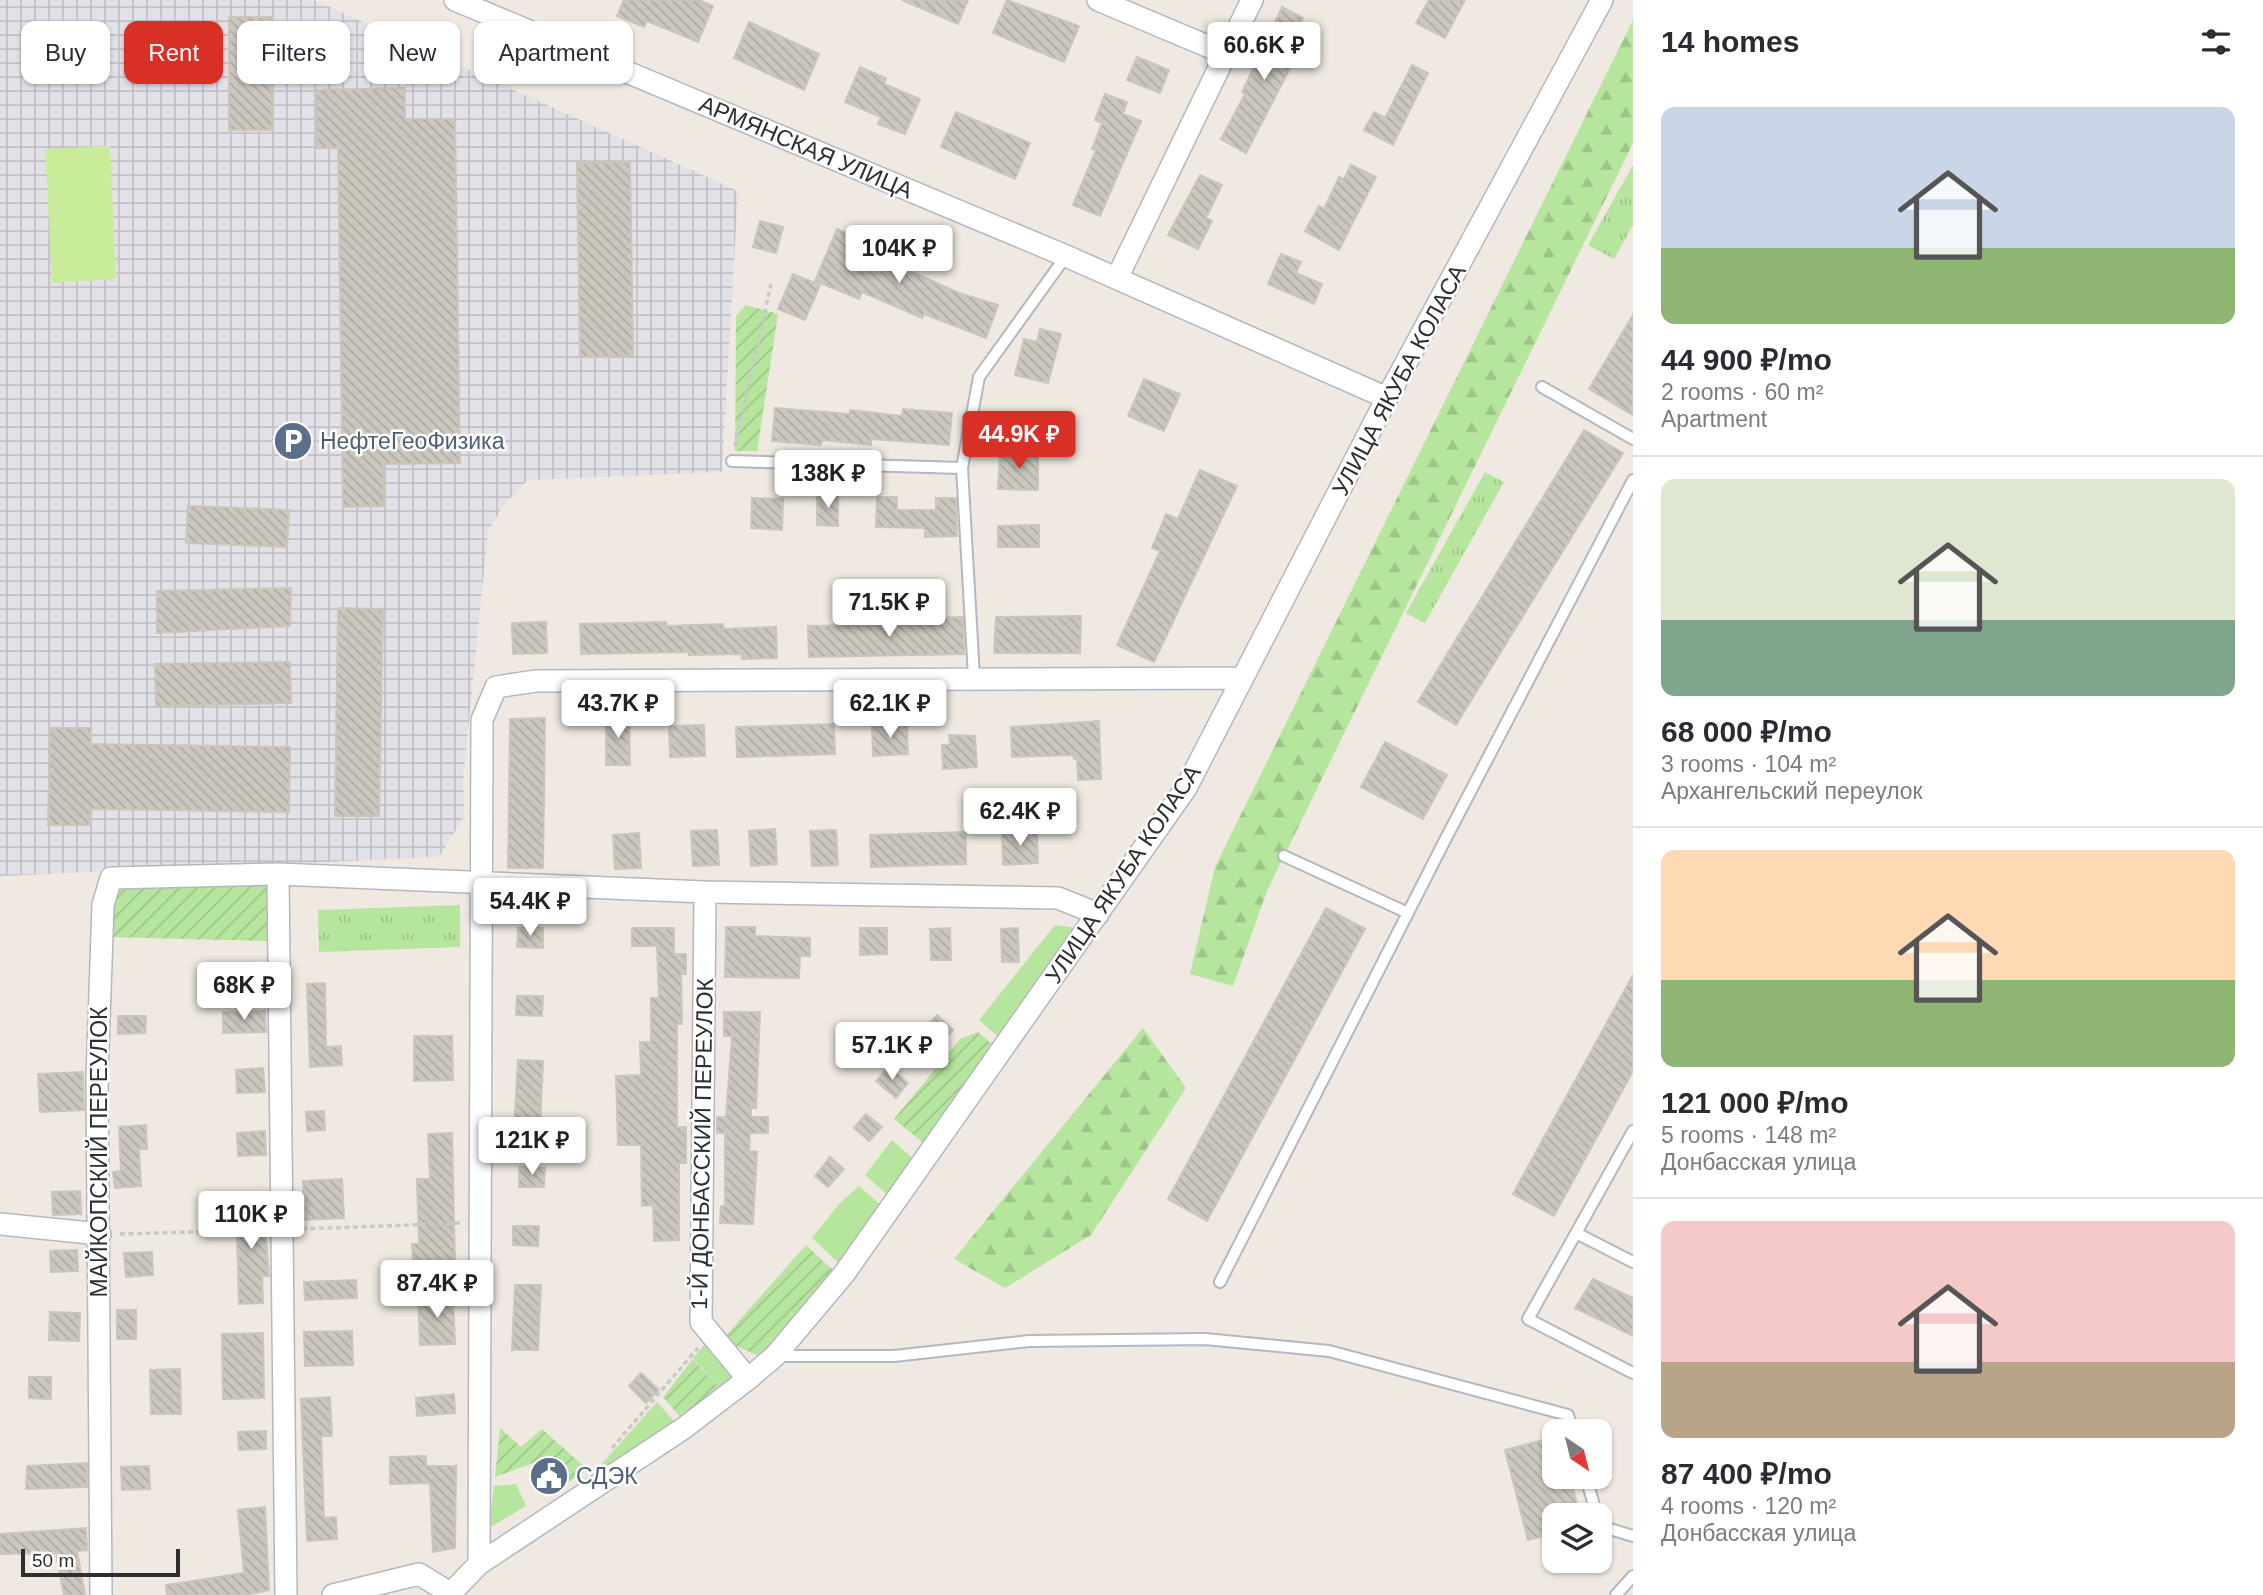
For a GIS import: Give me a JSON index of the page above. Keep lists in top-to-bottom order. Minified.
{"streets":{"street":["АРМЯНСКАЯ УЛИЦА","УЛИЦА ЯКУБА КОЛАСА","1-Й ДОНБАССКИЙ ПЕРЕУЛОК","МАЙКОПСКИЙ ПЕРЕУЛОК"]},"crossings":[["АРМЯНСКАЯ УЛИЦА","УЛИЦА ЯКУБА КОЛАСА"],["УЛИЦА ЯКУБА КОЛАСА","1-Й ДОНБАССКИЙ ПЕРЕУЛОК"]],"places":{"parking":["НефтеГеоФизика"],"public building":["СДЭК"]},"scale_bar":"50 m","north":"bottom right","page":{"heading":"14 homes","chip":["Buy","Rent","Filters","New","Apartment"],"price":["60.6K ₽","104K ₽","44.9K ₽","138K ₽","71.5K ₽","43.7K ₽","62.1K ₽","62.4K ₽","54.4K ₽","68K ₽","57.1K ₽","121K ₽","110K ₽","87.4K ₽"],"list":[{"name":"44 900 ₽/mo","note":"2 rooms · 60 m² · Apartment"},{"name":"68 000 ₽/mo","note":"3 rooms · 104 m² · Архангельский переулок"},{"name":"121 000 ₽/mo","note":"5 rooms · 148 m² · Донбасская улица"},{"name":"87 400 ₽/mo","note":"4 rooms · 120 m² · Донбасская улица"}],"scale":"50 m"}}
